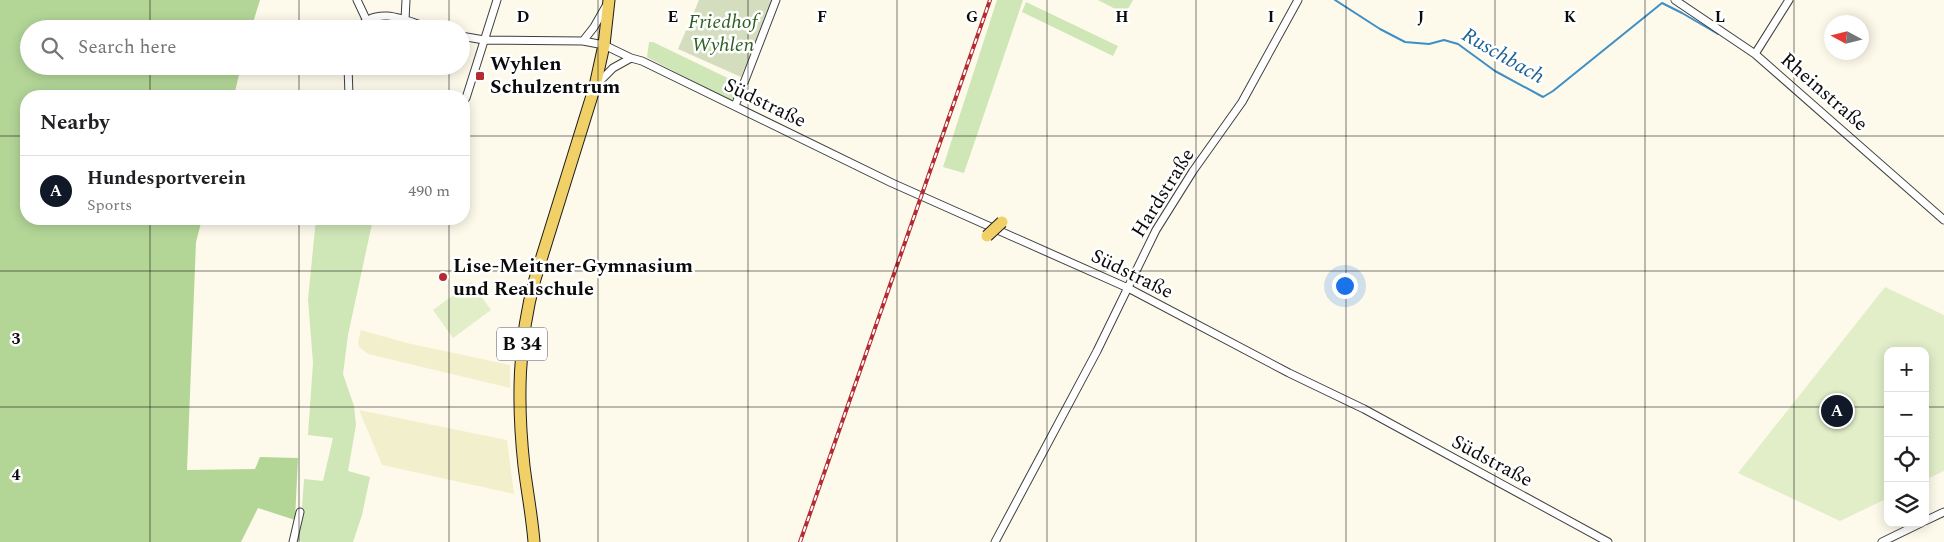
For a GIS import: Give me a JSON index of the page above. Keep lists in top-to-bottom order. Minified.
{"streets":{"main road":["B 34"],"street":["Rheinstraße","Südstraße","Hardstraße"]},"crossings":[["Südstraße","Hardstraße"],["Südstraße","B 34"]],"water":["Ruschbach"],"parks":["Friedhof Wyhlen"],"places":{"transit":["Wyhlen Schulzentrum"],"other":["Lise-Meitner-Gymnasium und Realschule"]},"north":"left","page":{"search":"Search here","heading":"Nearby","list":[{"mark":"A","name":"Hundesportverein","note":"Sports","value":"490 m"}],"map_buttons":["+","−"],"pins":"A"},"grid":{"columns":["D","E","F","G","H","I","J","K","L"],"rows":["3","4"]}}
